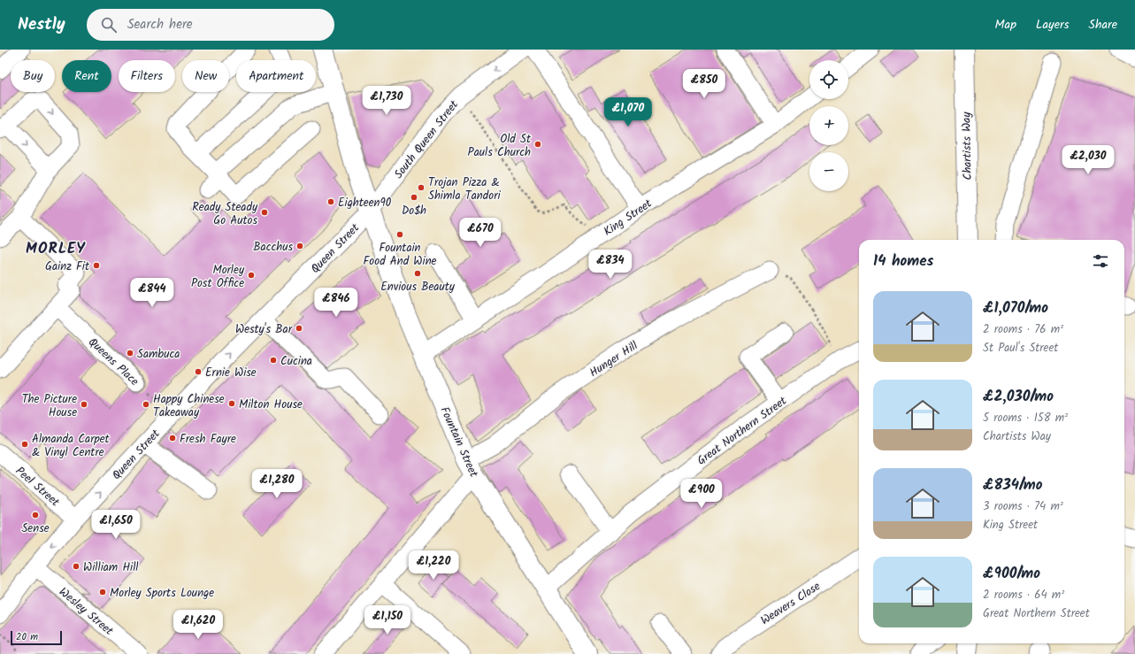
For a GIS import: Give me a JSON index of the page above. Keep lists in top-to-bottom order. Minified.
{"streets":{"main road":["Chartists Way","Fountain Street"],"street":["South Queen Street","King Street","Queen Street","Hunger Hill","Queens Place","Great Northern Street","Peel Street","Weavers Close","Wesley Street"]},"crossings":[["South Queen Street","Queen Street"],["South Queen Street","Fountain Street"],["King Street","Fountain Street"],["Queen Street","Queens Place"],["Queen Street","Fountain Street"],["Queen Street","Peel Street"],["Queen Street","Wesley Street"],["Hunger Hill","Fountain Street"],["Great Northern Street","Fountain Street"]],"districts":["MORLEY"],"places":["Old St Pauls Church","Trojan Pizza & Shimla Tandori","Do$h","Eighteen90","Ready Steady Go Autos","Fountain Food And Wine","Bacchus","Gainz Fit","Envious Beauty","Morley Post Office","Westy's Bar","Sambuca","Cucina","Ernie Wise","Milton House","The Picture House","Happy Chinese Takeaway","Fresh Fayre","Almanda Carpet & Vinyl Centre","Sense","William Hill","Morley Sports Lounge"],"scale_bar":"20 m","page":{"header":"Nestly","search":"Search here","nav":["Map","Layers","Share"],"map_buttons":["+","−"],"chip":["Buy","Rent","Filters","New","Apartment"],"price":["£850","£1,730","£1,070","£2,030","£670","£834","£844","£846","£1,280","£900","£1,650","£1,220","£1,150","£1,620"],"heading":"14 homes","list":[{"name":"£1,070/mo","note":"2 rooms · 76 m² · St Paul's Street"},{"name":"£2,030/mo","note":"5 rooms · 158 m² · Chartists Way"},{"name":"£834/mo","note":"3 rooms · 74 m² · King Street"},{"name":"£900/mo","note":"2 rooms · 64 m² · Great Northern Street"}],"scale":"20 m"}}
